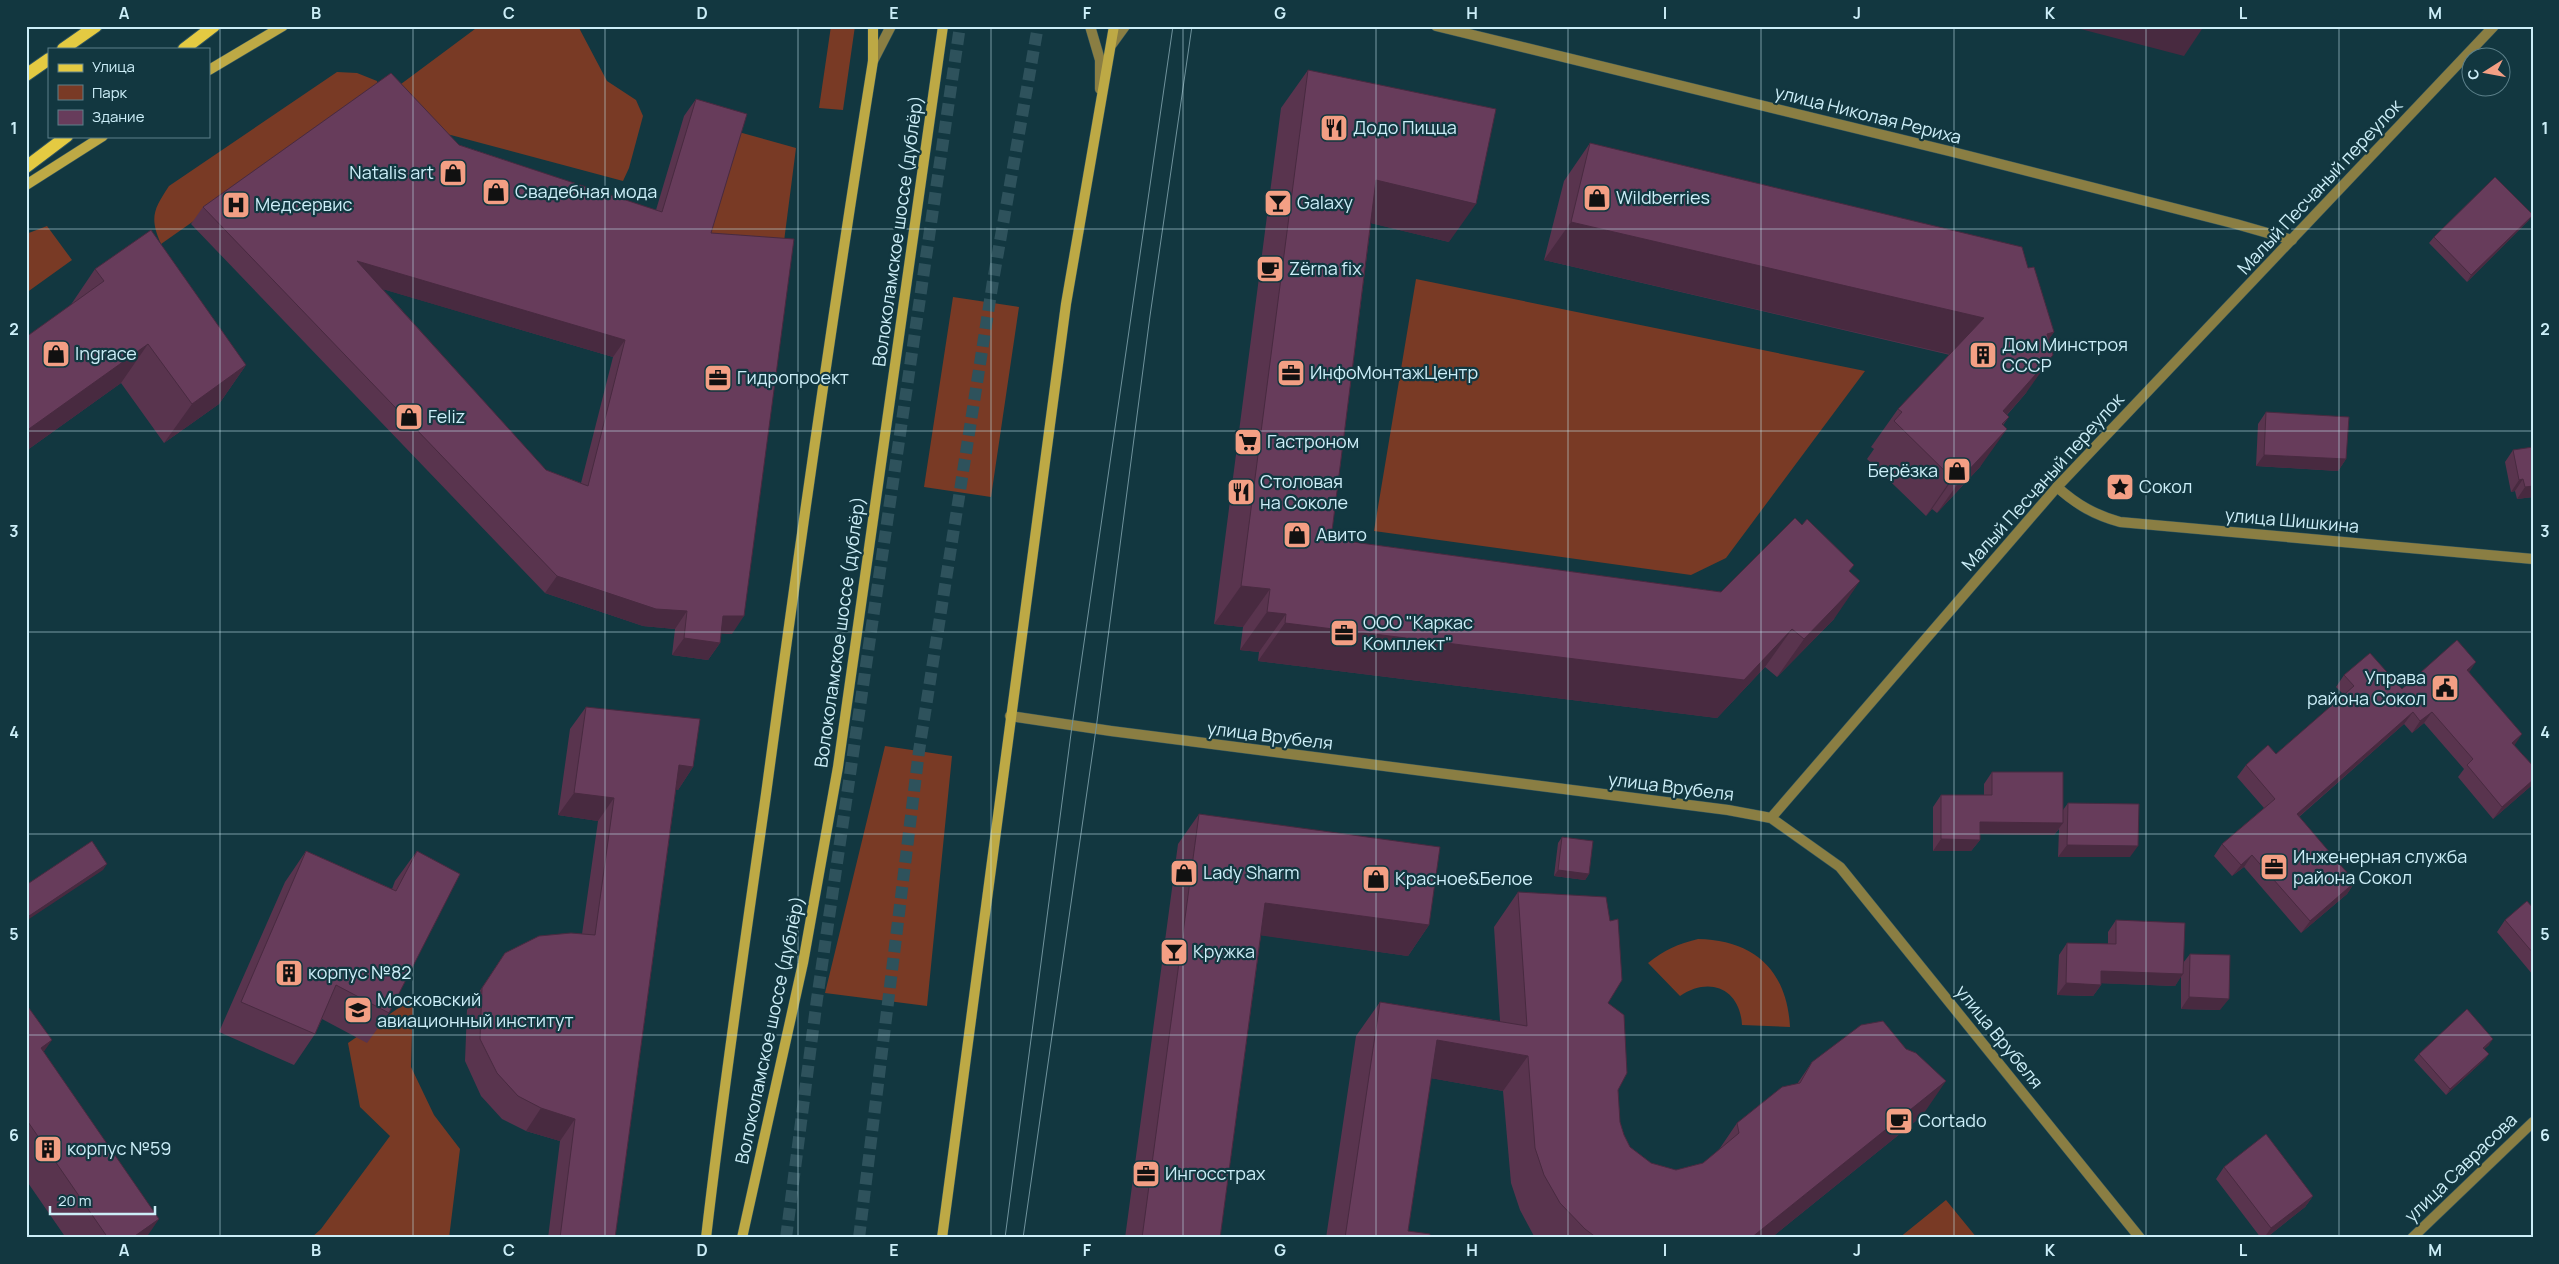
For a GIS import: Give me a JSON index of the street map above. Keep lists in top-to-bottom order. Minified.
{"streets":{"main road":["Волоколамское шоссе (дублёр)"],"street":["улица Николая Рериха","Малый Песчаный переулок","улица Шишкина","улица Врубеля","улица Саврасова"]},"crossings":[["улица Николая Рериха","Малый Песчаный переулок"],["Малый Песчаный переулок","улица Шишкина"],["Малый Песчаный переулок","улица Врубеля"]],"places":{"restaurant":["Додо Пицца","Столовая на Соколе"],"shop":["Natalis art","Свадебная мода","Wildberries","Ingrace","Feliz","Берёзка","Авито","Lady Sharm","Красное&Белое"],"bar":["Galaxy","Кружка"],"hospital":["Медсервис"],"cafe":["Zёrna fix","Cortado"],"building":["Дом Минстроя СССР","корпус №82","корпус №59"],"office":["ИнфоМонтажЦентр","Гидропроект","ООО \"Каркас Комплект\"","Инженерная служба района Сокол","Ингосстрах"],"supermarket":["Гастроном"],"place":["Сокол"],"public building":["Управа района Сокол"],"school or university":["Московский авиационный институт"]},"legend":["Улица","Парк","Здание"],"scale_bar":"20 m","north":"left","grid":{"columns":["A","B","C","D","E","F","G","H","I","J","K","L","M"],"rows":["1","2","3","4","5","6"]}}
